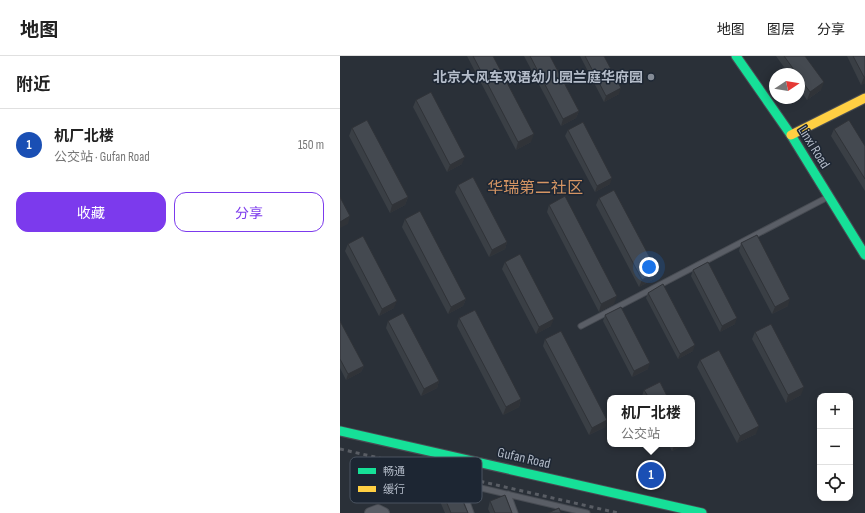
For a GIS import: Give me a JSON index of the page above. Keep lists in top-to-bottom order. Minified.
{"streets":{"main road":["Linxi Road","Gufan Road"]},"districts":["华瑞第二社区"],"places":["北京大风车双语幼儿园兰庭华府园"],"legend":["畅通","缓行"],"north":"right","page":{"header":"地图","nav":["地图","图层","分享"],"heading":"附近","list":[{"mark":"1","name":"机厂北楼","note":"公交站 · Gufan Road","value":"150 m"}],"buttons":["收藏","分享"],"map_buttons":["+","−"],"popup":["机厂北楼","公交站"],"pins":"1"}}
